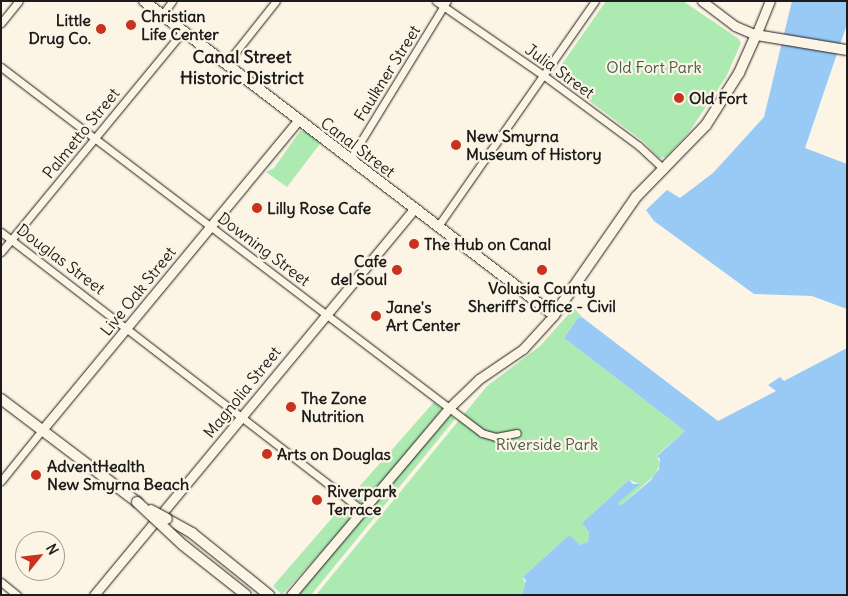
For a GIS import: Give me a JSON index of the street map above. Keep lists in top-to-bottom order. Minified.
{"streets":{"main road":["Canal Street"],"street":["Julia Street","Faulkner Street","Palmetto Street","Downing Street","Douglas Street","Live Oak Street","Magnolia Street"]},"crossings":[["Julia Street","Faulkner Street"],["Faulkner Street","Canal Street"],["Palmetto Street","Canal Street"],["Palmetto Street","Downing Street"],["Palmetto Street","Douglas Street"],["Canal Street","Live Oak Street"],["Canal Street","Magnolia Street"],["Downing Street","Live Oak Street"],["Downing Street","Magnolia Street"],["Douglas Street","Live Oak Street"],["Douglas Street","Magnolia Street"]],"districts":["Canal Street Historic District"],"parks":["Old Fort Park","Riverside Park"],"places":["Christian Life Center","Little Drug Co.","Old Fort","New Smyrna Museum of History","Lilly Rose Cafe","The Hub on Canal","Cafe del Soul","Volusia County Sheriff's Office - Civil","Jane's Art Center","The Zone Nutrition","Arts on Douglas","AdventHealth New Smyrna Beach","Riverpark Terrace"],"north":"top right"}
